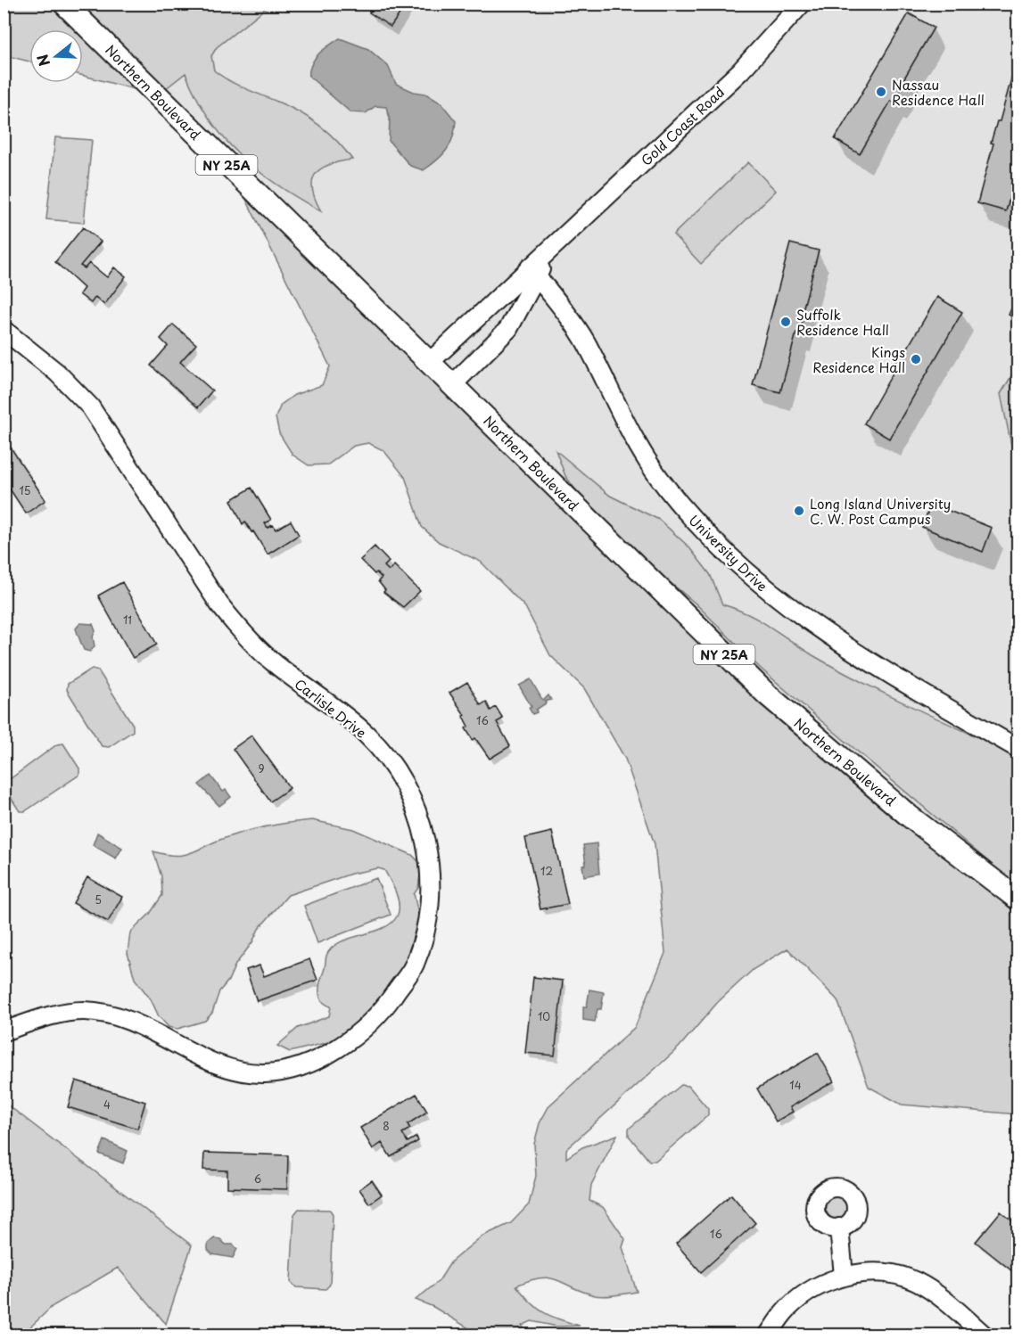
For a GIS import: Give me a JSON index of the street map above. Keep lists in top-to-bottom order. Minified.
{"streets":{"main road":["Northern Boulevard","NY 25A"],"street":["Gold Coast Road","University Drive","Carlisle Drive"]},"crossings":[["Northern Boulevard","Gold Coast Road"],["Gold Coast Road","University Drive"]],"places":["Nassau Residence Hall","Suffolk Residence Hall","Kings Residence Hall","Long Island University C. W. Post Campus"],"house_numbers":["15","11","16","9","12","5","10","14","4","8","6","16"],"north":"left"}
